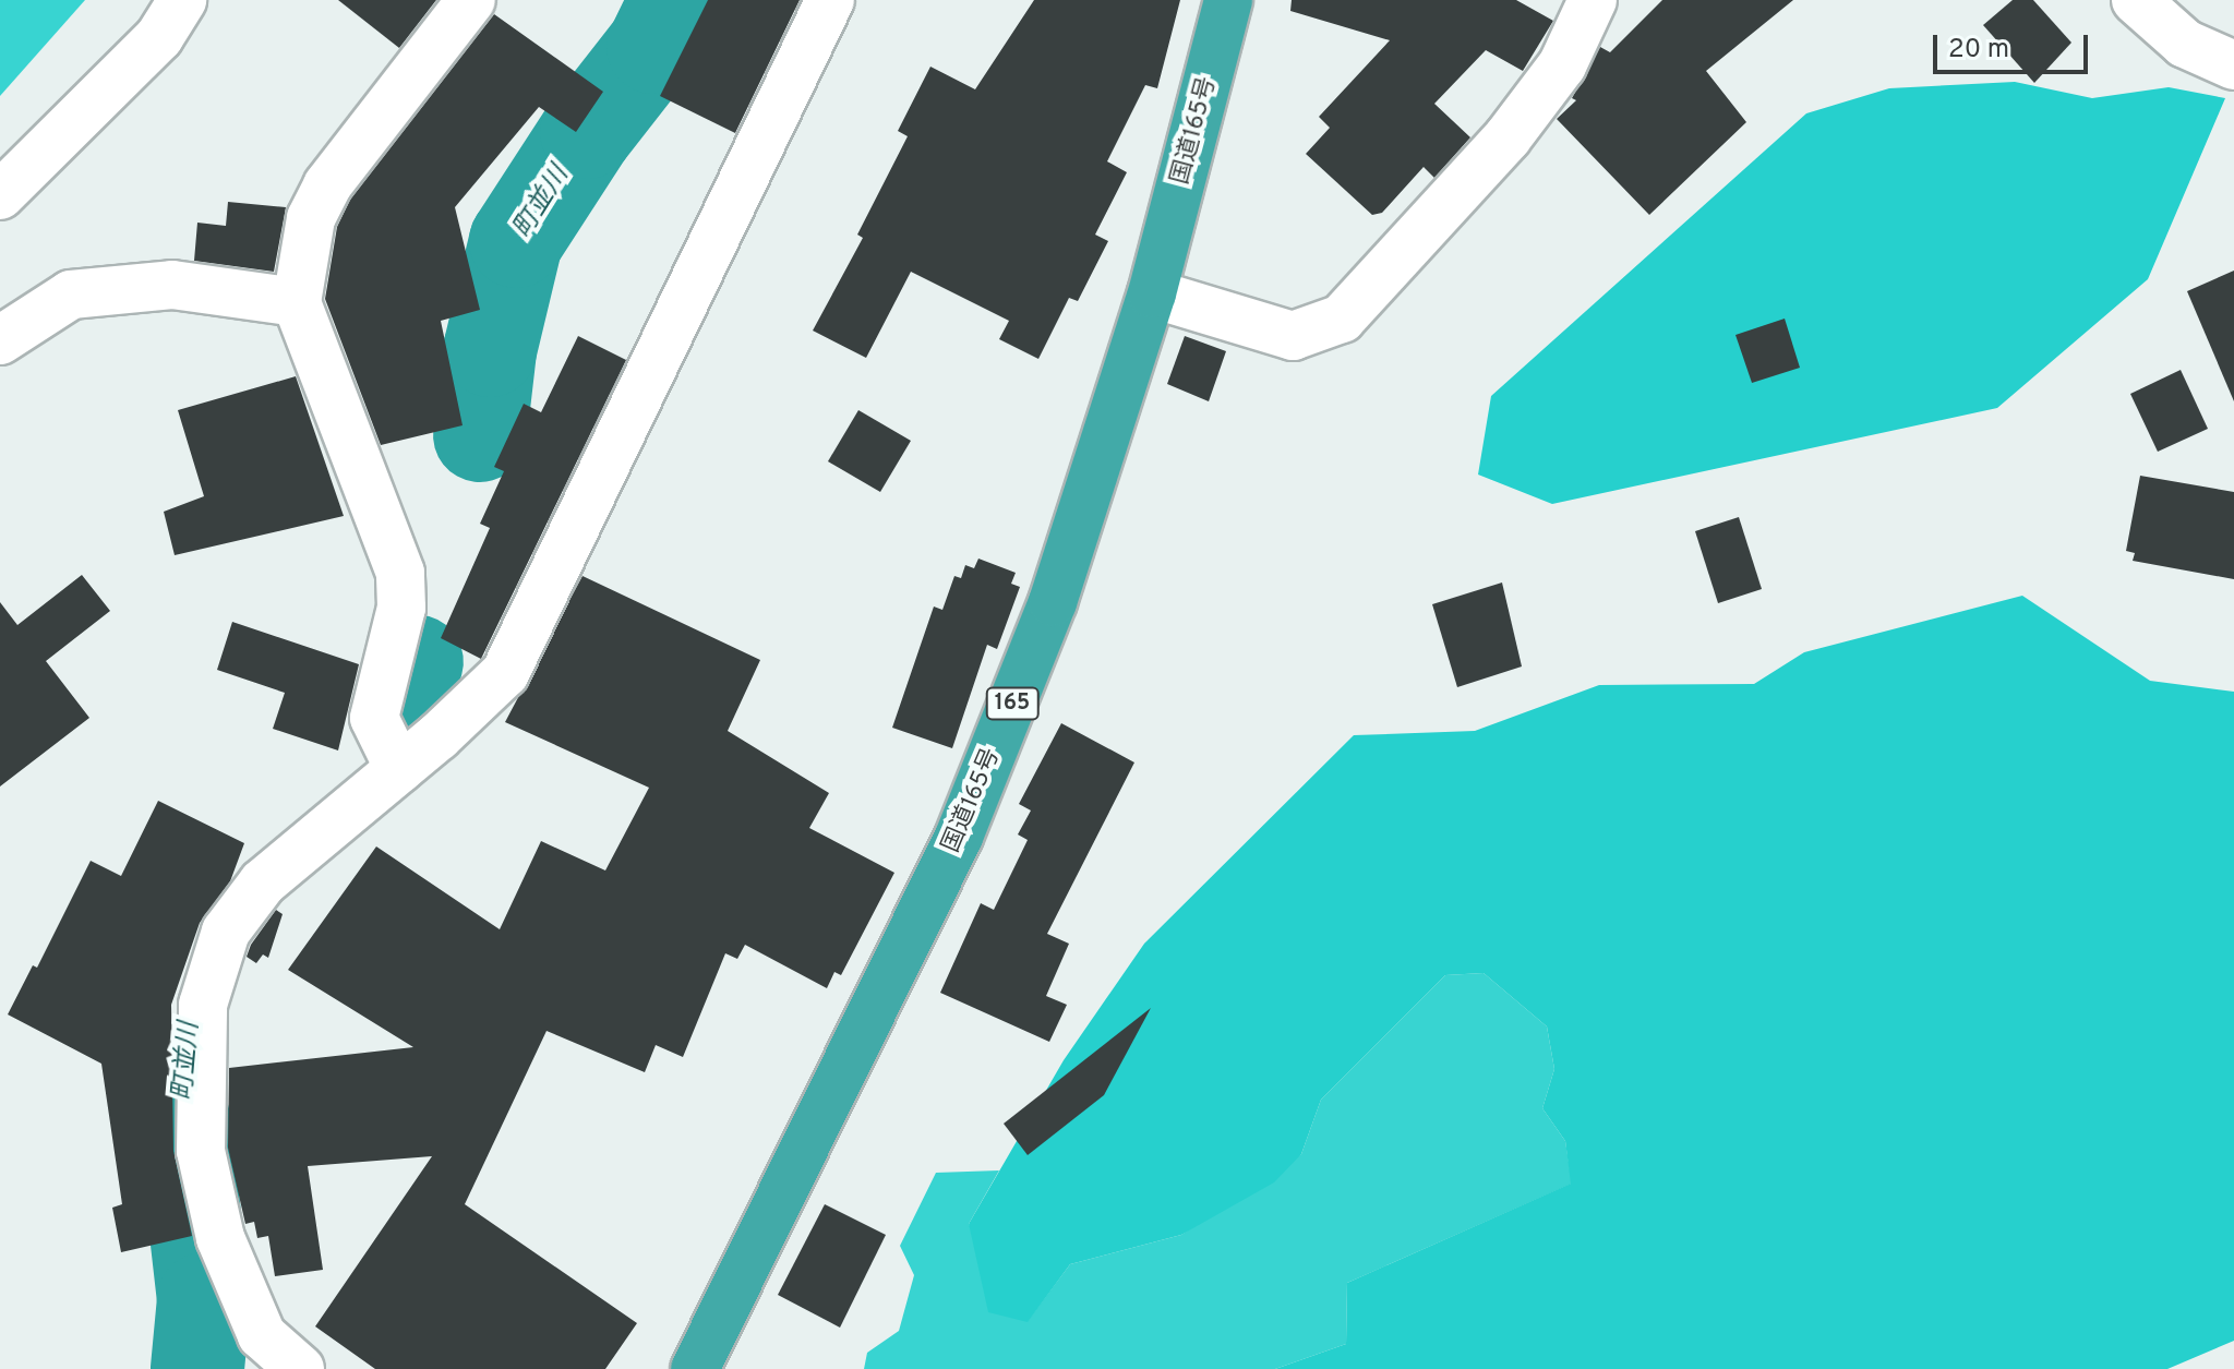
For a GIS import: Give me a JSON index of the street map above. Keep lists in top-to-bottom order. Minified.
{"streets":{"highway":["国道165号","165"]},"water":["町並川"],"scale_bar":"20 m"}
